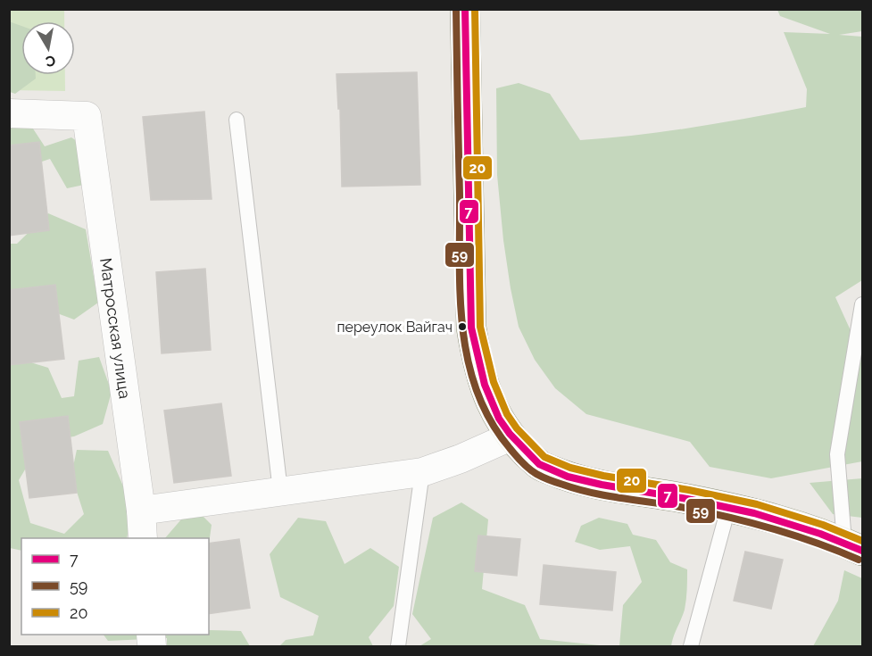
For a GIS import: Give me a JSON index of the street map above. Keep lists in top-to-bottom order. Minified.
{"streets":{"street":["Матросская улица"]},"places":["переулок Вайгач"],"lines":["transit line 7","transit line 59","transit line 20"],"legend":["7","59","20"],"north":"bottom"}
